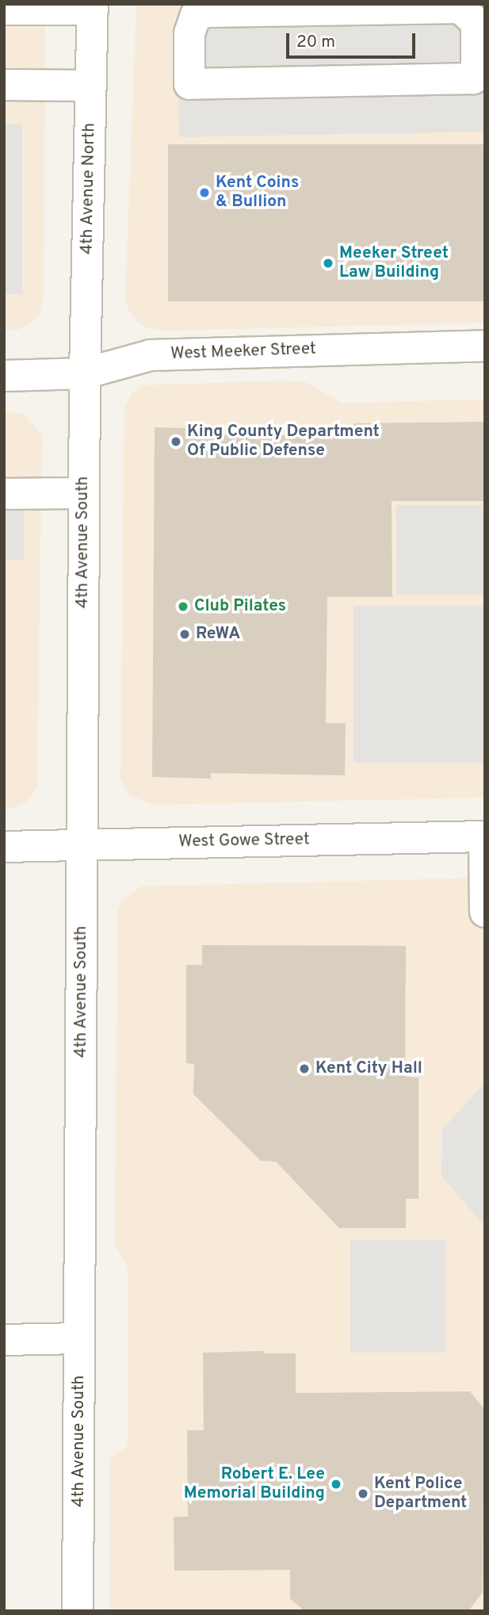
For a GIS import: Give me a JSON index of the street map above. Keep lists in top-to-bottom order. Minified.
{"streets":{"street":["4th Avenue North","West Meeker Street","4th Avenue South","West Gowe Street"]},"crossings":[["4th Avenue North","West Meeker Street"],["4th Avenue North","4th Avenue South"],["West Meeker Street","4th Avenue South"],["4th Avenue South","West Gowe Street"]],"places":["Kent Coins & Bullion","Meeker Street Law Building","King County Department Of Public Defense","Club Pilates","ReWA","Kent City Hall","Robert E. Lee Memorial Building","Kent Police Department"],"scale_bar":"20 m"}
